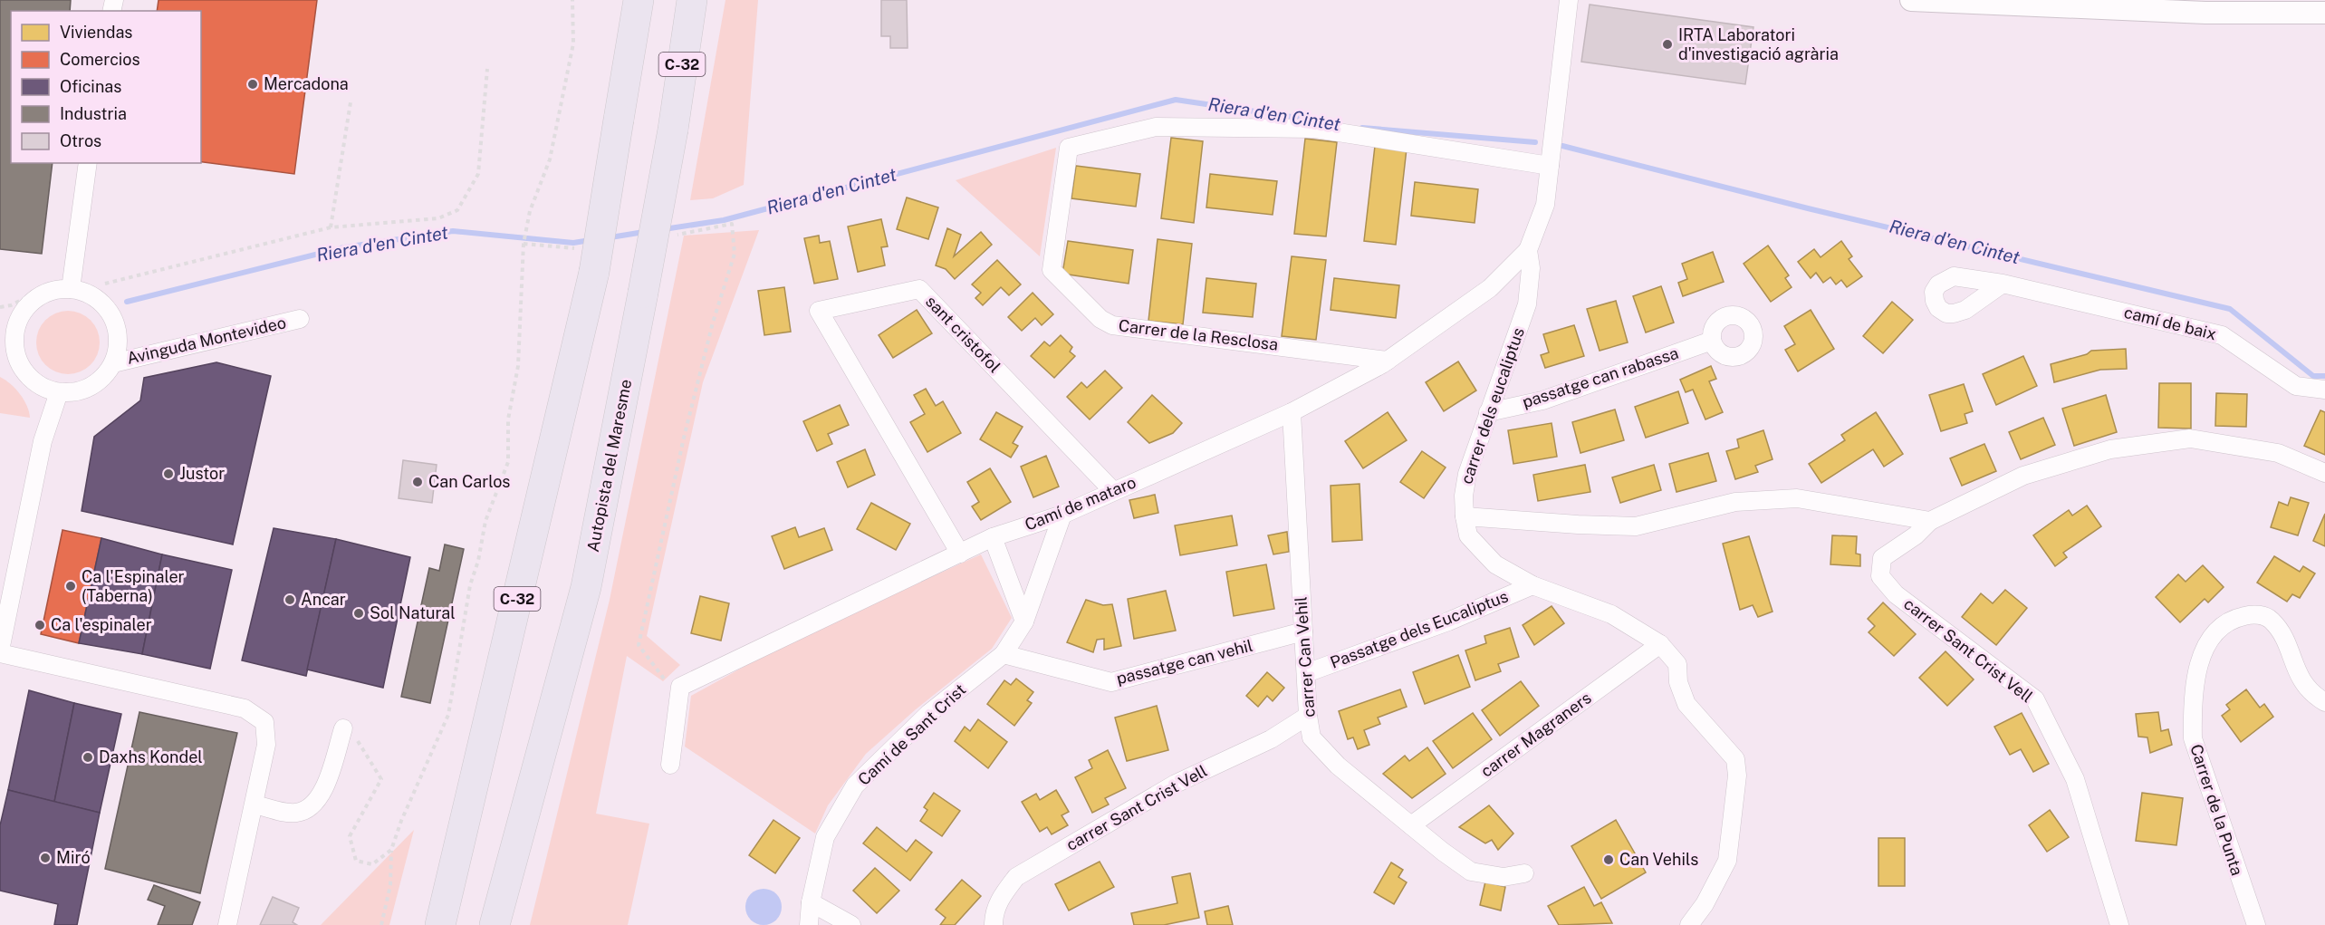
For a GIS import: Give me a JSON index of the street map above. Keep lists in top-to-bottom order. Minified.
{"streets":{"highway":["C-32","Autopista del Maresme"],"street":["camí de baix","sant cristofol","Carrer de la Resclosa","Avinguda Montevideo","passatge can rabassa","carrer dels eucaliptus","Camí de mataro","Passatge dels Eucaliptus","carrer Sant Crist Vell","carrer Can Vehil","passatge can vehil","Camí de Sant Crist","carrer Magraners","Carrer de la Punta"]},"crossings":[["sant cristofol","Camí de mataro"],["Carrer de la Resclosa","carrer dels eucaliptus"],["Carrer de la Resclosa","Camí de mataro"],["passatge can rabassa","carrer dels eucaliptus"],["carrer dels eucaliptus","Camí de mataro"],["carrer dels eucaliptus","Passatge dels Eucaliptus"],["carrer dels eucaliptus","carrer Magraners"],["Camí de mataro","carrer Can Vehil"],["Camí de mataro","Camí de Sant Crist"],["Passatge dels Eucaliptus","carrer Can Vehil"],["carrer Sant Crist Vell","carrer Can Vehil"],["carrer Can Vehil","passatge can vehil"],["carrer Can Vehil","carrer Magraners"],["passatge can vehil","Camí de Sant Crist"]],"water":["Riera d'en Cintet"],"places":["IRTA Laboratori d'investigació agrària","Mercadona","Justor","Can Carlos","Ca l'Espinaler (Taberna)","Ancar","Sol Natural","Ca l'espinaler","Daxhs Kondel","Miró","Can Vehils"],"legend":["Viviendas","Comercios","Oficinas","Industria","Otros"]}
